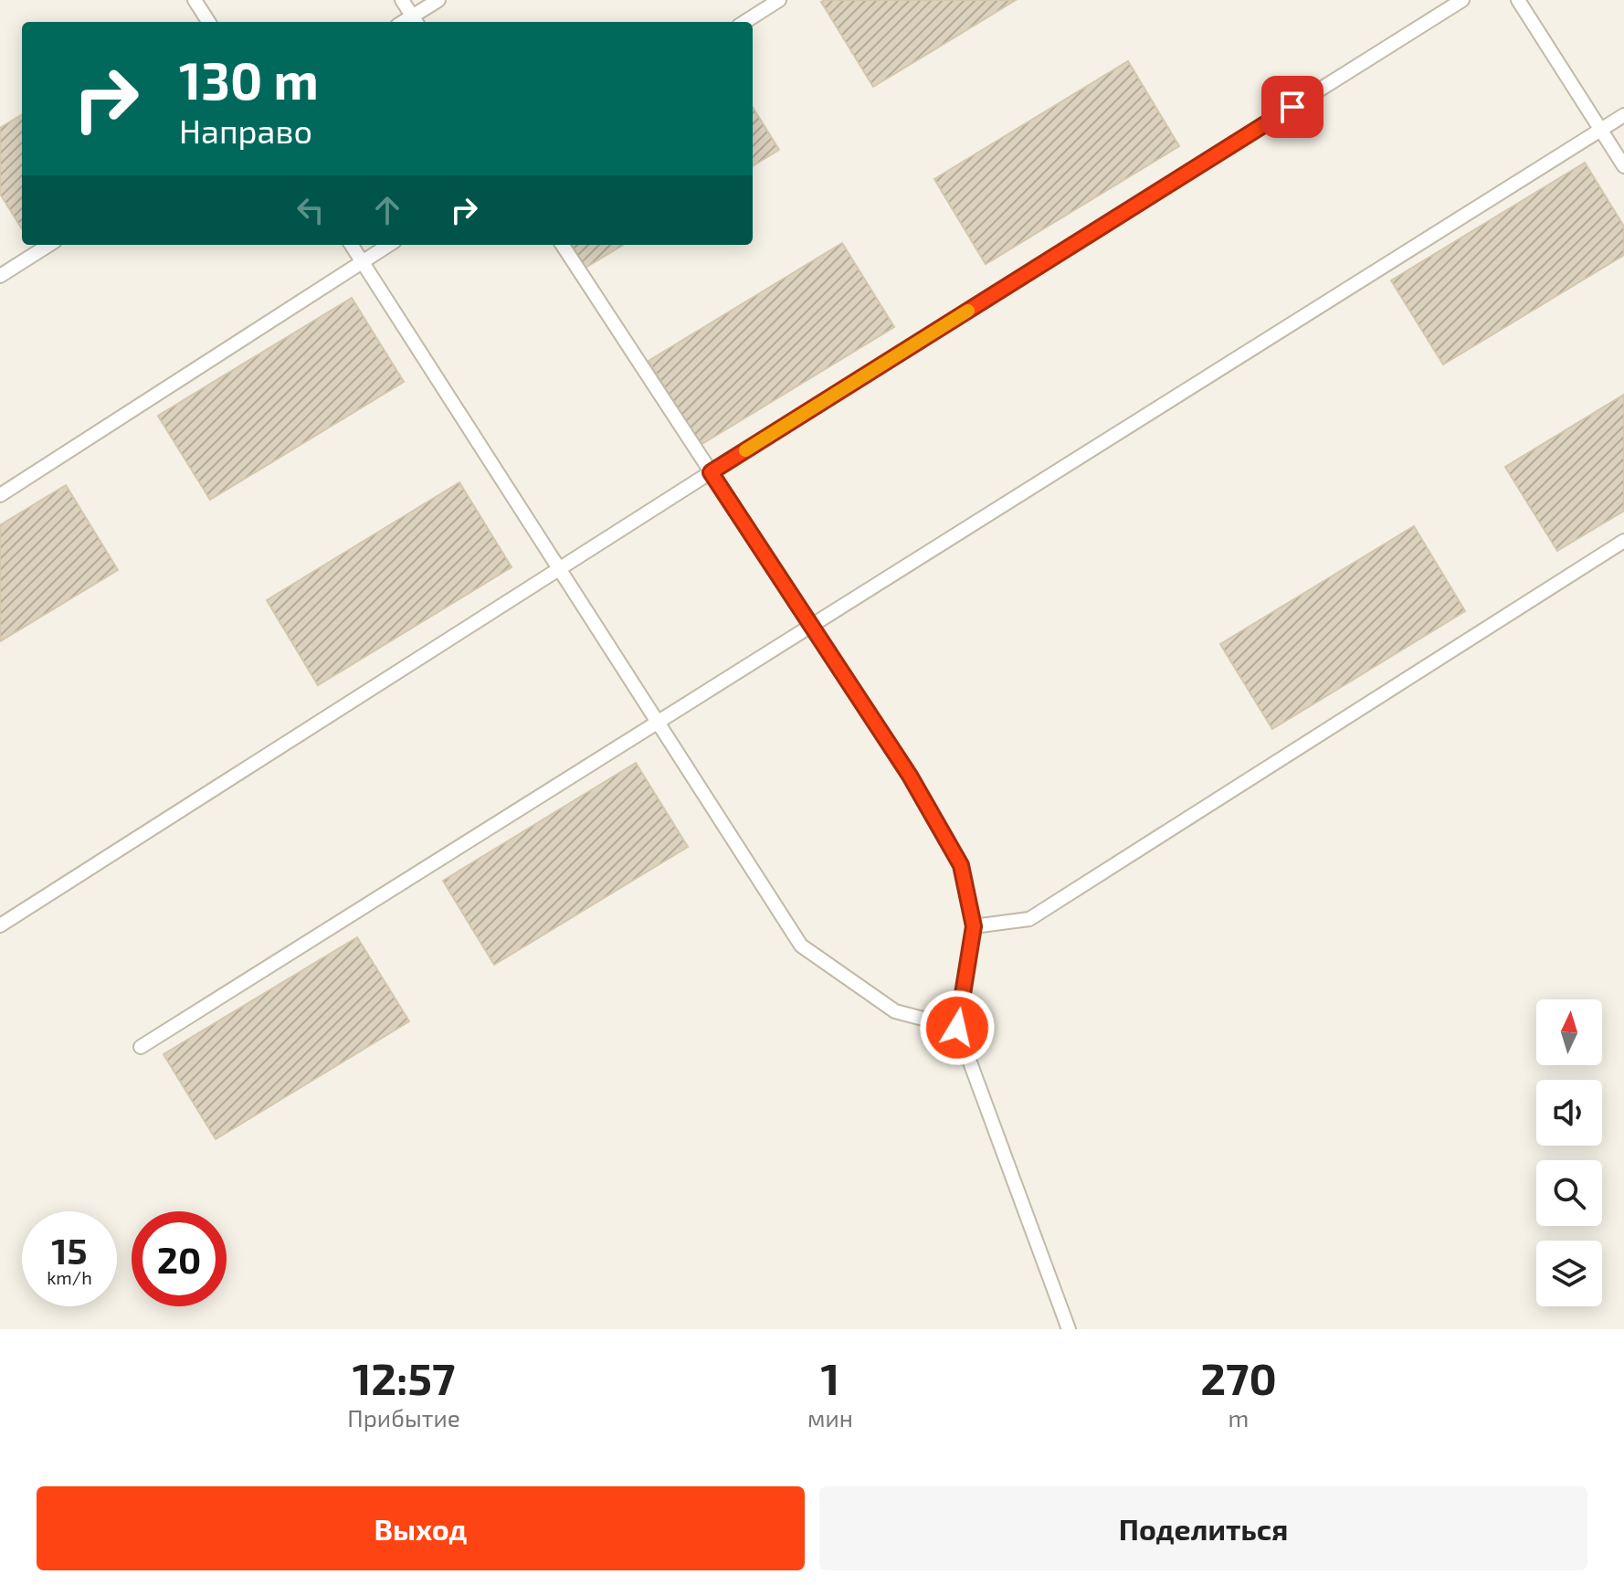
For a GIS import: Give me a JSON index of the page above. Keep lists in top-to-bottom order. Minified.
{"north":"top","page":{"turn":["130 m","Направо"],"speed":"15 km/h","limit":"20","eta":["12:57","Прибытие","1","мин","270","m"],"buttons":["Выход","Поделиться"]}}
